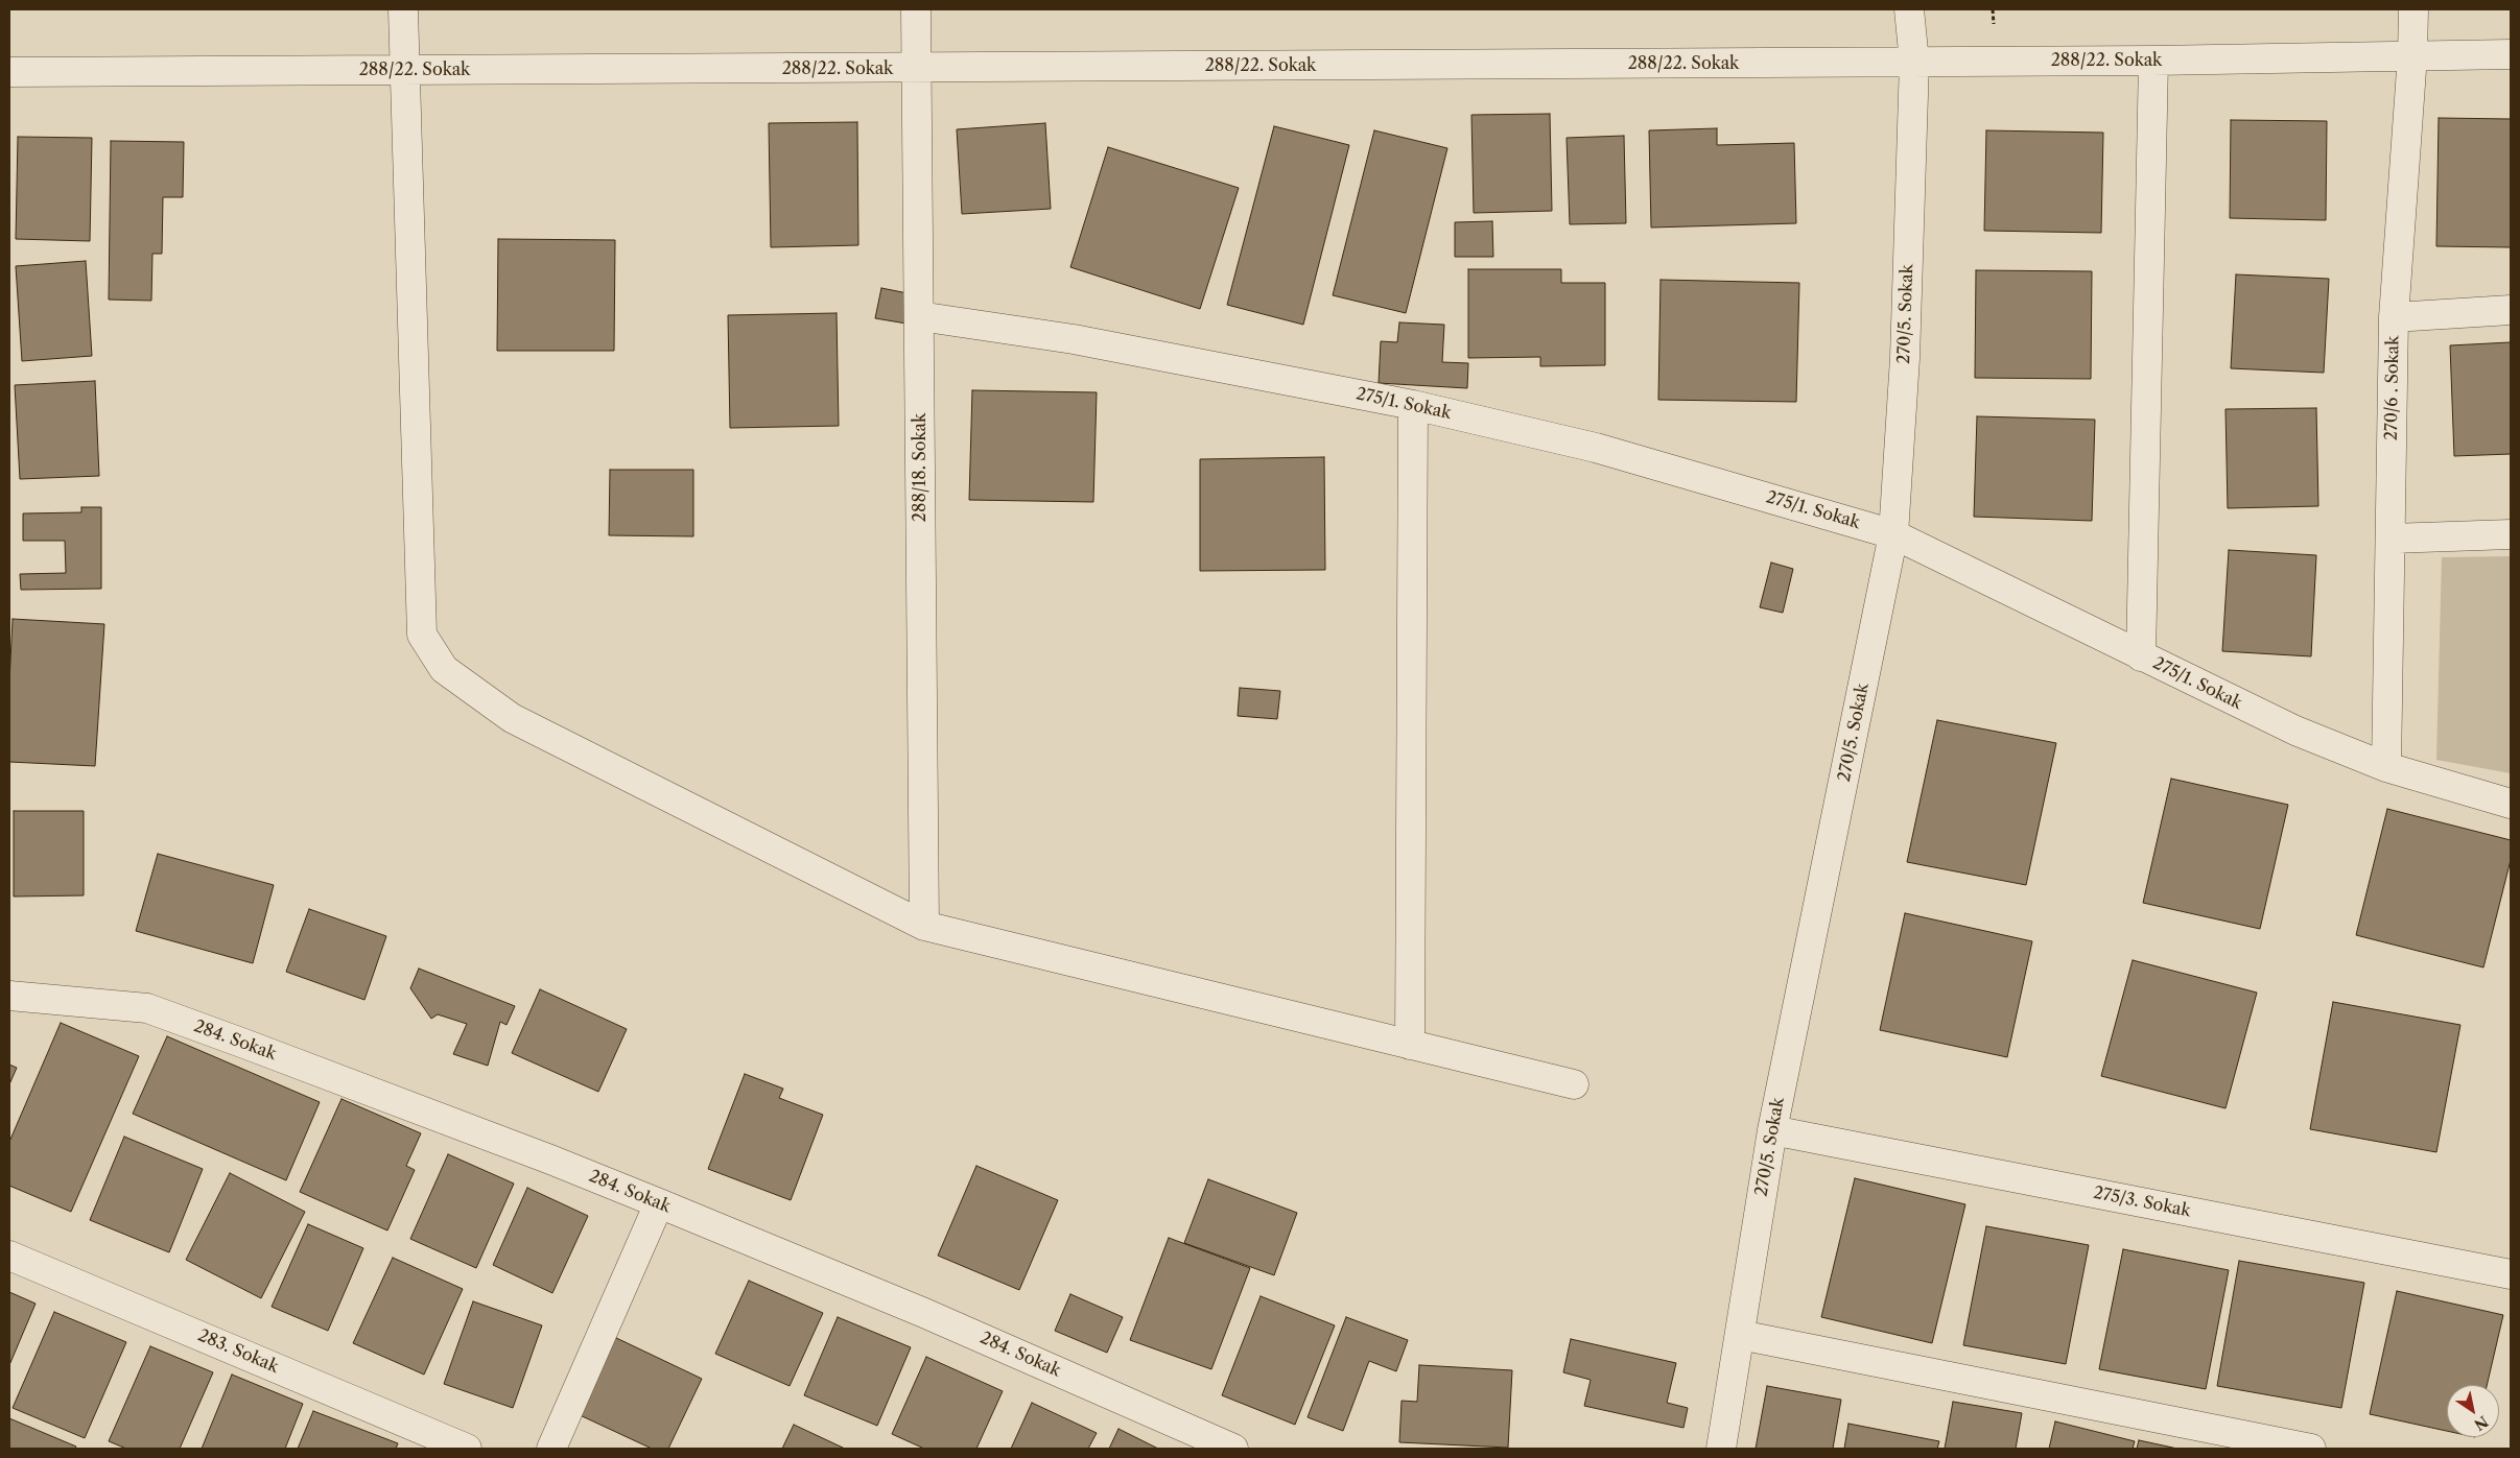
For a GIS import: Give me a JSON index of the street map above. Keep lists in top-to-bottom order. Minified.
{"streets":{"street":["288/22. Sokak","270/5. Sokak","270/6 . Sokak","275/1. Sokak","288/18. Sokak","284. Sokak","275/3. Sokak","283. Sokak"]},"crossings":[["288/22. Sokak","270/5. Sokak"],["288/22. Sokak","270/6 . Sokak"],["288/22. Sokak","288/18. Sokak"],["270/5. Sokak","275/1. Sokak"],["270/5. Sokak","275/3. Sokak"],["270/6 . Sokak","275/1. Sokak"],["275/1. Sokak","288/18. Sokak"]],"north":"bottom right"}
